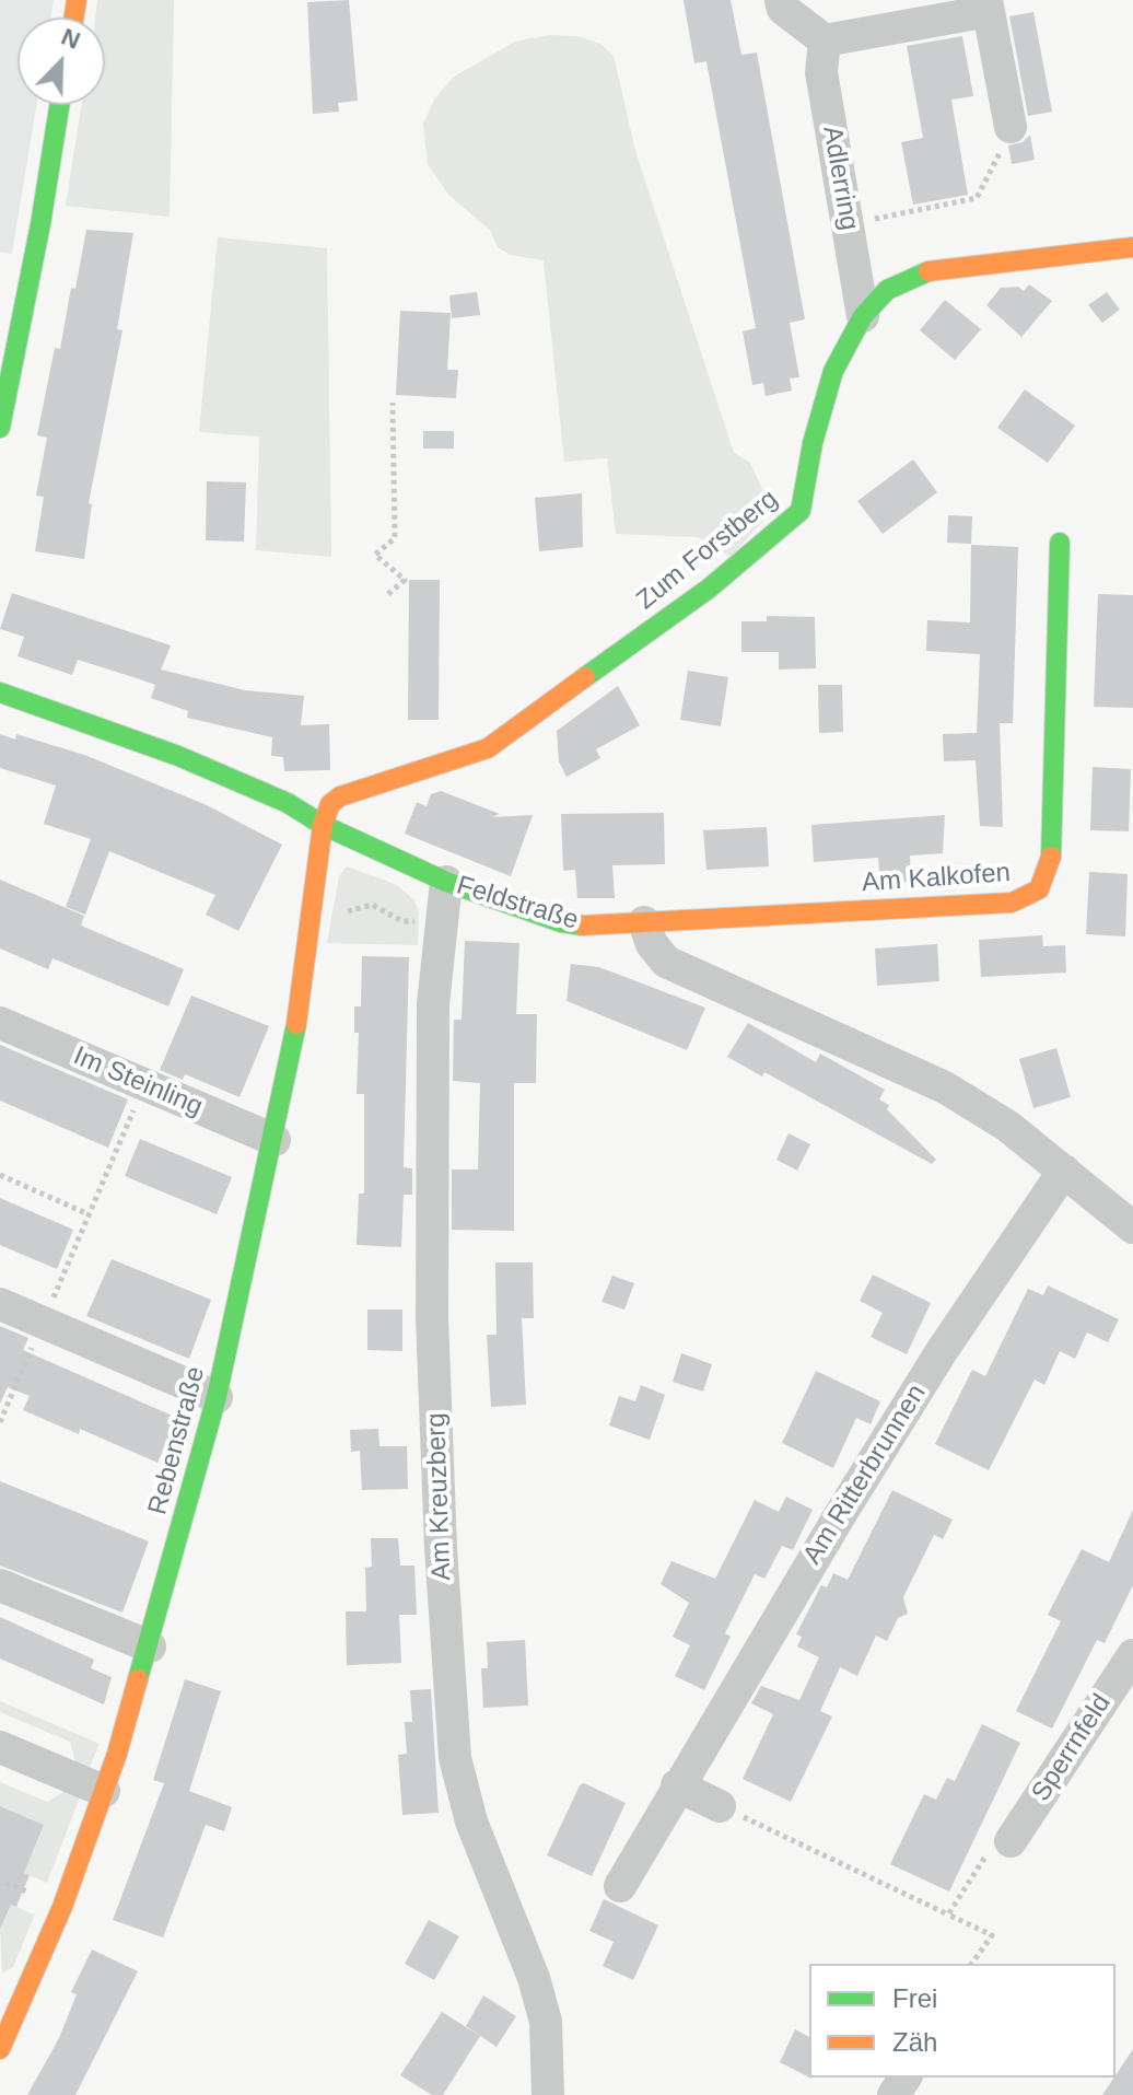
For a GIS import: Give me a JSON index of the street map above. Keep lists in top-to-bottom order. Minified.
{"streets":{"street":["Adlerring","Zum Forstberg","Am Kalkofen","Feldstraße","Im Steinling","Rebenstraße","Am Ritterbrunnen","Am Kreuzberg","Sperrnfeld"]},"crossings":[["Adlerring","Zum Forstberg"],["Zum Forstberg","Feldstraße"],["Zum Forstberg","Rebenstraße"],["Am Kalkofen","Feldstraße"],["Feldstraße","Rebenstraße"],["Feldstraße","Am Kreuzberg"],["Im Steinling","Rebenstraße"]],"legend":["Frei","Zäh"],"north":"top right"}
